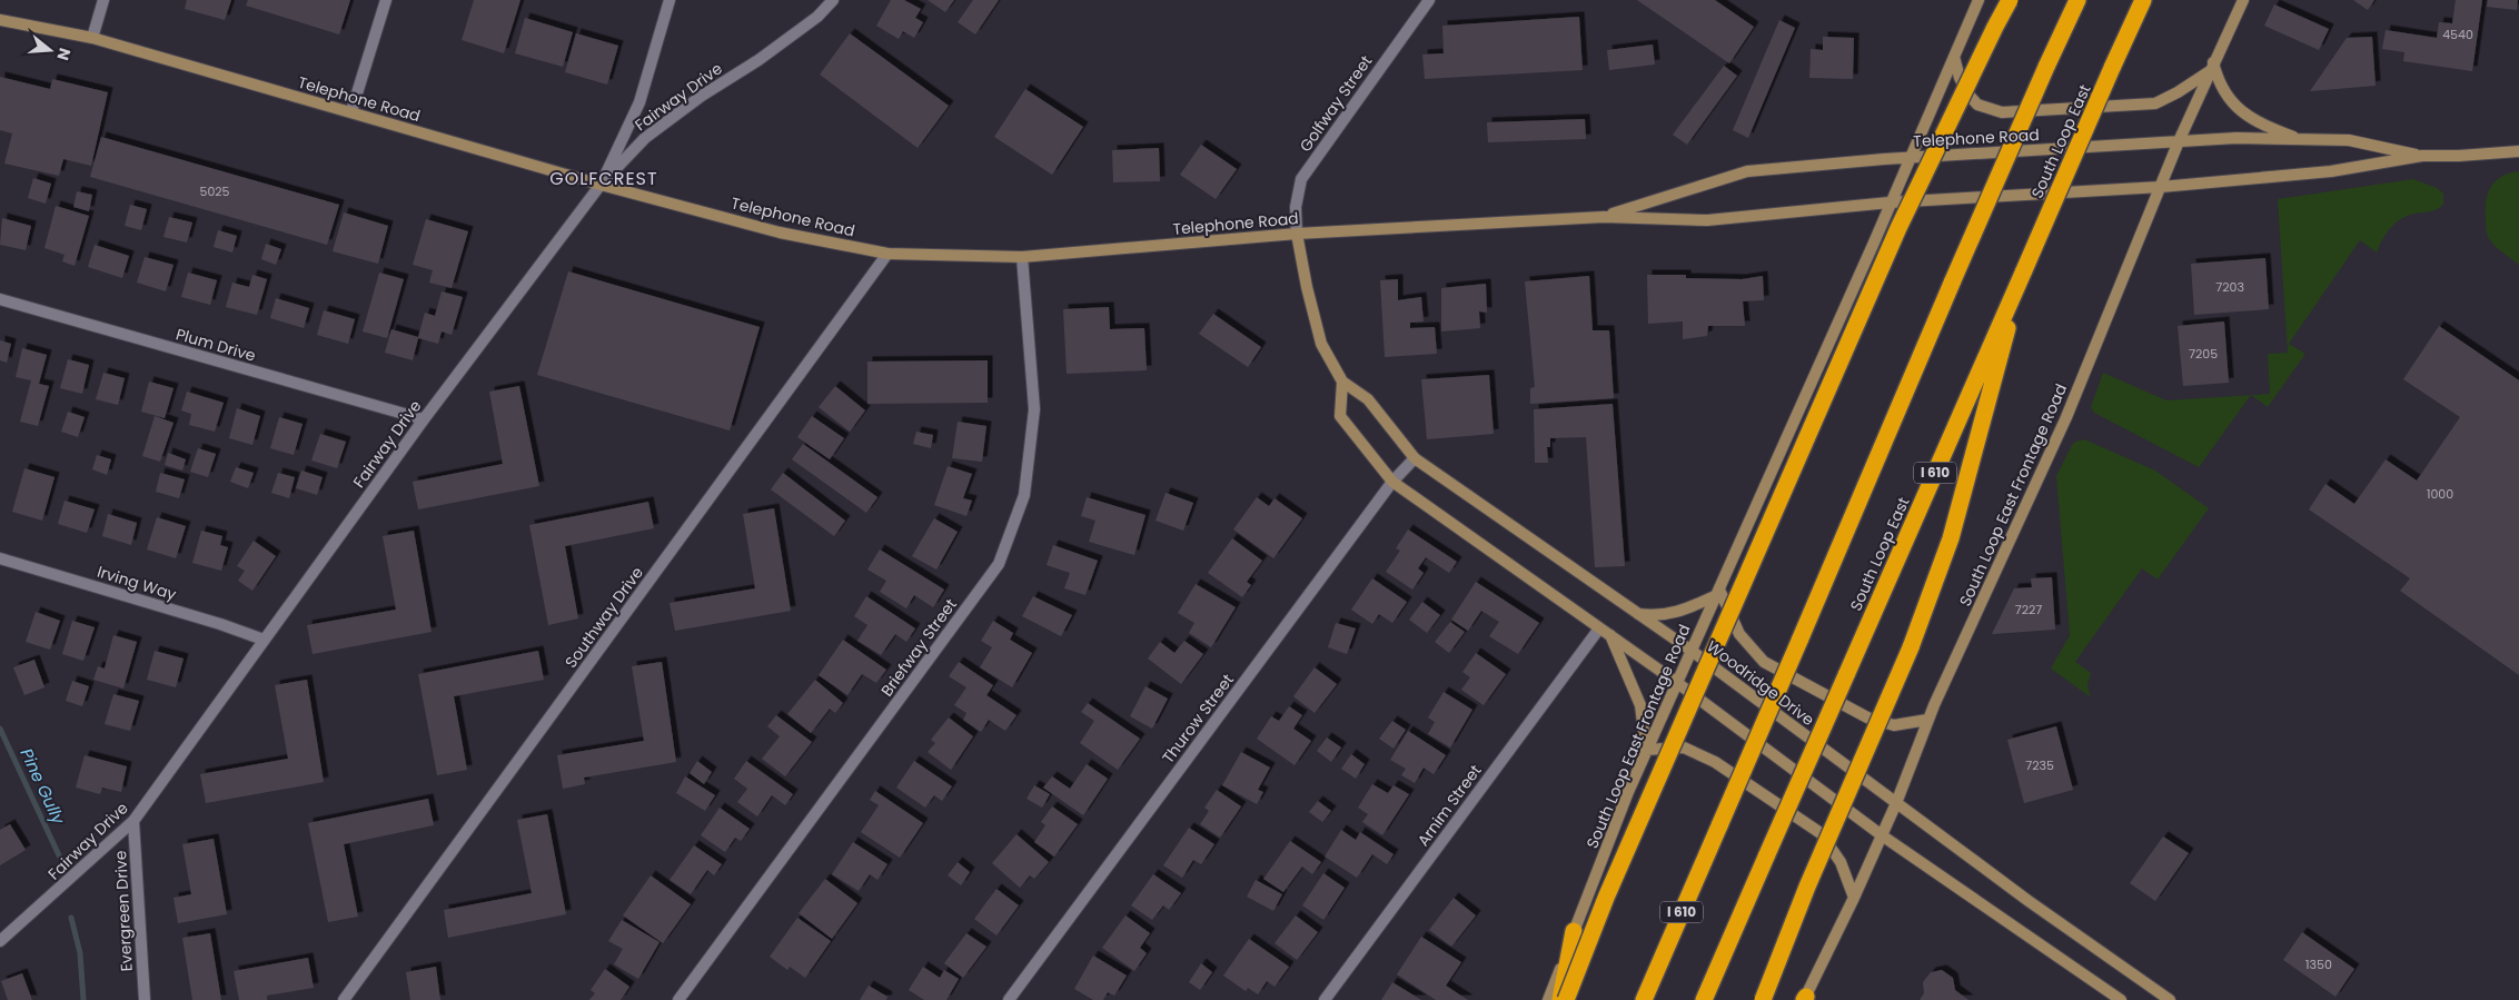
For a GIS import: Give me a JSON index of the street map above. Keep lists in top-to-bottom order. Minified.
{"streets":{"highway":["South Loop East","I 610"],"main road":["Telephone Road","South Loop East Frontage Road","Woodridge Drive"],"street":["Fairway Drive","Golfway Street","Plum Drive","Irving Way","Southway Drive","Briefway Street","Thurow Street","Arnim Street","Evergreen Drive"]},"crossings":[["Fairway Drive","Telephone Road"],["Fairway Drive","Plum Drive"],["Fairway Drive","Irving Way"],["Fairway Drive","Evergreen Drive"],["Telephone Road","Golfway Street"],["Telephone Road","South Loop East Frontage Road"],["Telephone Road","Southway Drive"],["Telephone Road","Briefway Street"],["Telephone Road","Woodridge Drive"],["Golfway Street","Woodridge Drive"],["South Loop East Frontage Road","Woodridge Drive"],["Woodridge Drive","Thurow Street"]],"districts":["GOLFCREST"],"water":["Pine Gully"],"house_numbers":["4540","5025","7203","7205","1000","7227","7235","1350"],"north":"right"}
